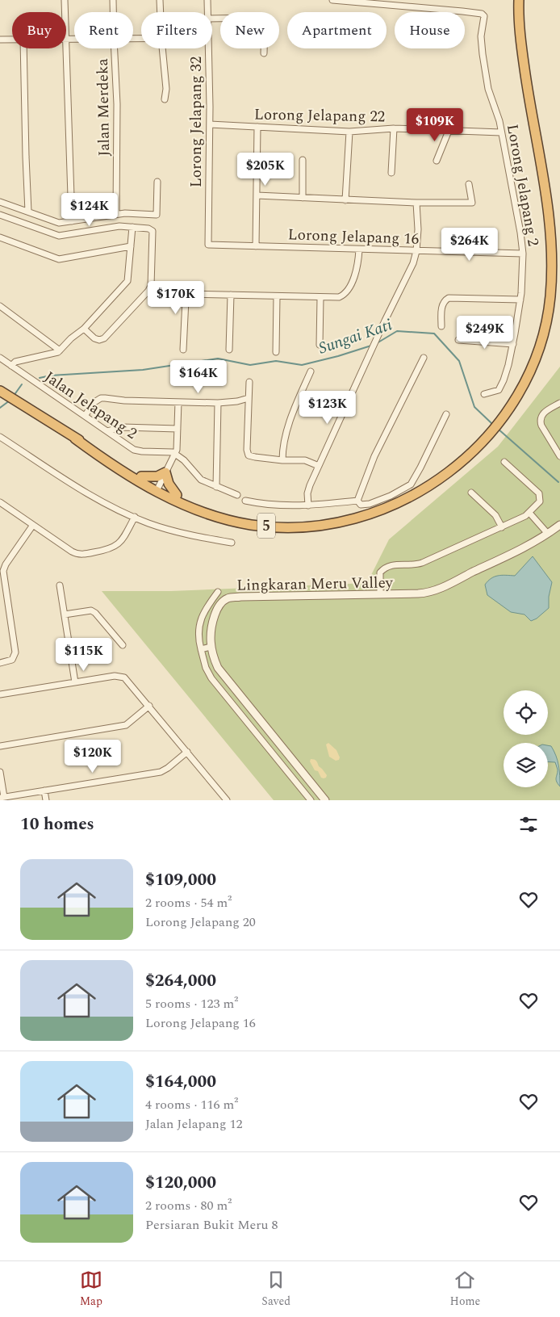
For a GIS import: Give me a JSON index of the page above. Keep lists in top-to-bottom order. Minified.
{"streets":{"highway":["5"],"street":["Jalan Merdeka","Lorong Jelapang 22","Lorong Jelapang 32","Lorong Jelapang 2","Lorong Jelapang 16","Jalan Jelapang 2","Lingkaran Meru Valley"]},"crossings":[["Lorong Jelapang 22","Lorong Jelapang 32"],["Lorong Jelapang 22","Lorong Jelapang 2"],["Lorong Jelapang 32","Lorong Jelapang 16"],["Lorong Jelapang 2","Lorong Jelapang 16"]],"water":["Sungai Kati"],"page":{"chip":["Buy","Rent","Filters","New","Apartment","House"],"price":["$109K","$205K","$124K","$264K","$170K","$249K","$164K","$123K","$115K","$120K"],"heading":"10 homes","list":[{"name":"$109,000","note":"2 rooms · 54 m² · Lorong Jelapang 20"},{"name":"$264,000","note":"5 rooms · 123 m² · Lorong Jelapang 16"},{"name":"$164,000","note":"4 rooms · 116 m² · Jalan Jelapang 12"},{"name":"$120,000","note":"2 rooms · 80 m² · Persiaran Bukit Meru 8"}],"tabs":["Map","Saved","Home"]}}
